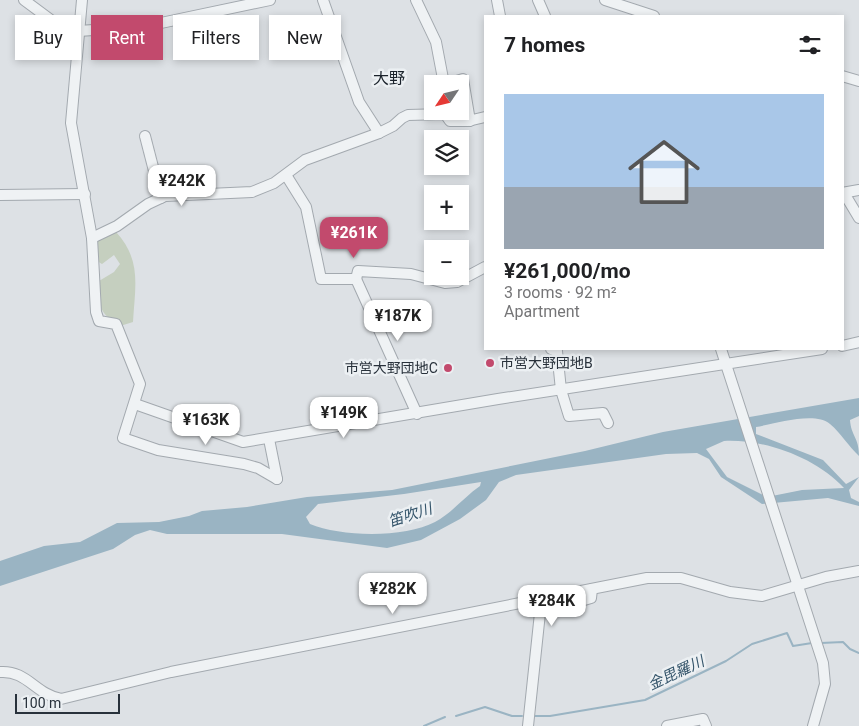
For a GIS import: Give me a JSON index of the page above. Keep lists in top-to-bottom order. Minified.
{"districts":["大野"],"water":["笛吹川","金毘羅川"],"places":["市営大野団地B","市営大野団地C"],"scale_bar":"100 m","north":"bottom left","page":{"chip":["Buy","Rent","Filters","New"],"heading":"7 homes","map_buttons":["+","−"],"list":[{"name":"¥261,000/mo","note":"3 rooms · 92 m² · Apartment"}],"price":["¥242K","¥261K","¥187K","¥149K","¥163K","¥282K","¥284K"],"scale":"100 m"}}
